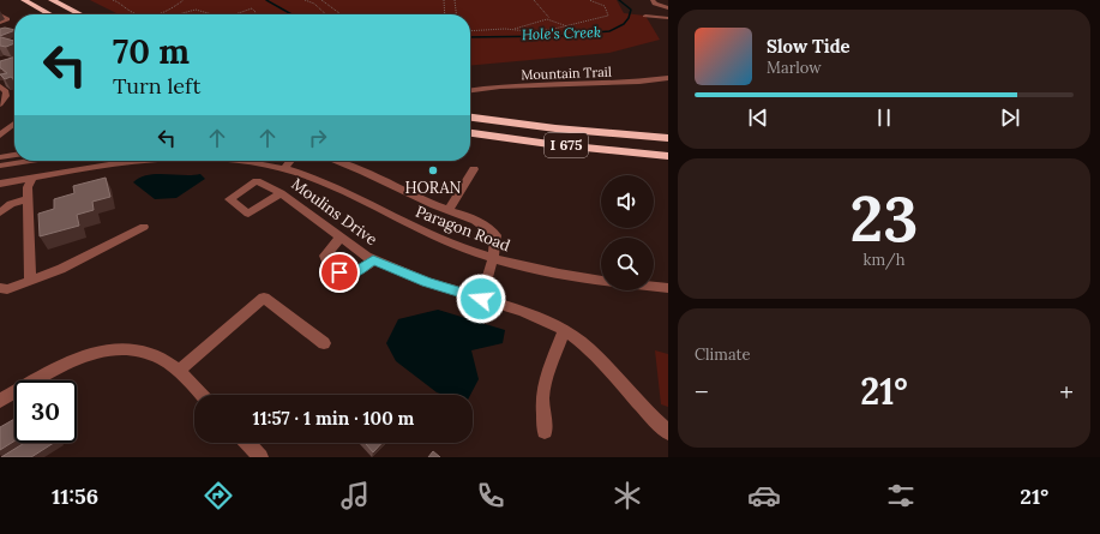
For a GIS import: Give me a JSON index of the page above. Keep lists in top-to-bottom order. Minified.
{"streets":{"highway":["I 675"],"street":["Mountain Trail","Moulins Drive","Paragon Road"]},"water":["Hole's Creek"],"places":["HORAN"],"page":{"turn":["70 m","Turn left"],"song":["Slow Tide","Marlow"],"tile":[["23","km/h"],"Climate"],"heat":["−","21°","+"],"limit":"30","trip":"11:57 · 1 min · 100 m","tabs":["11:56","21°"]}}
